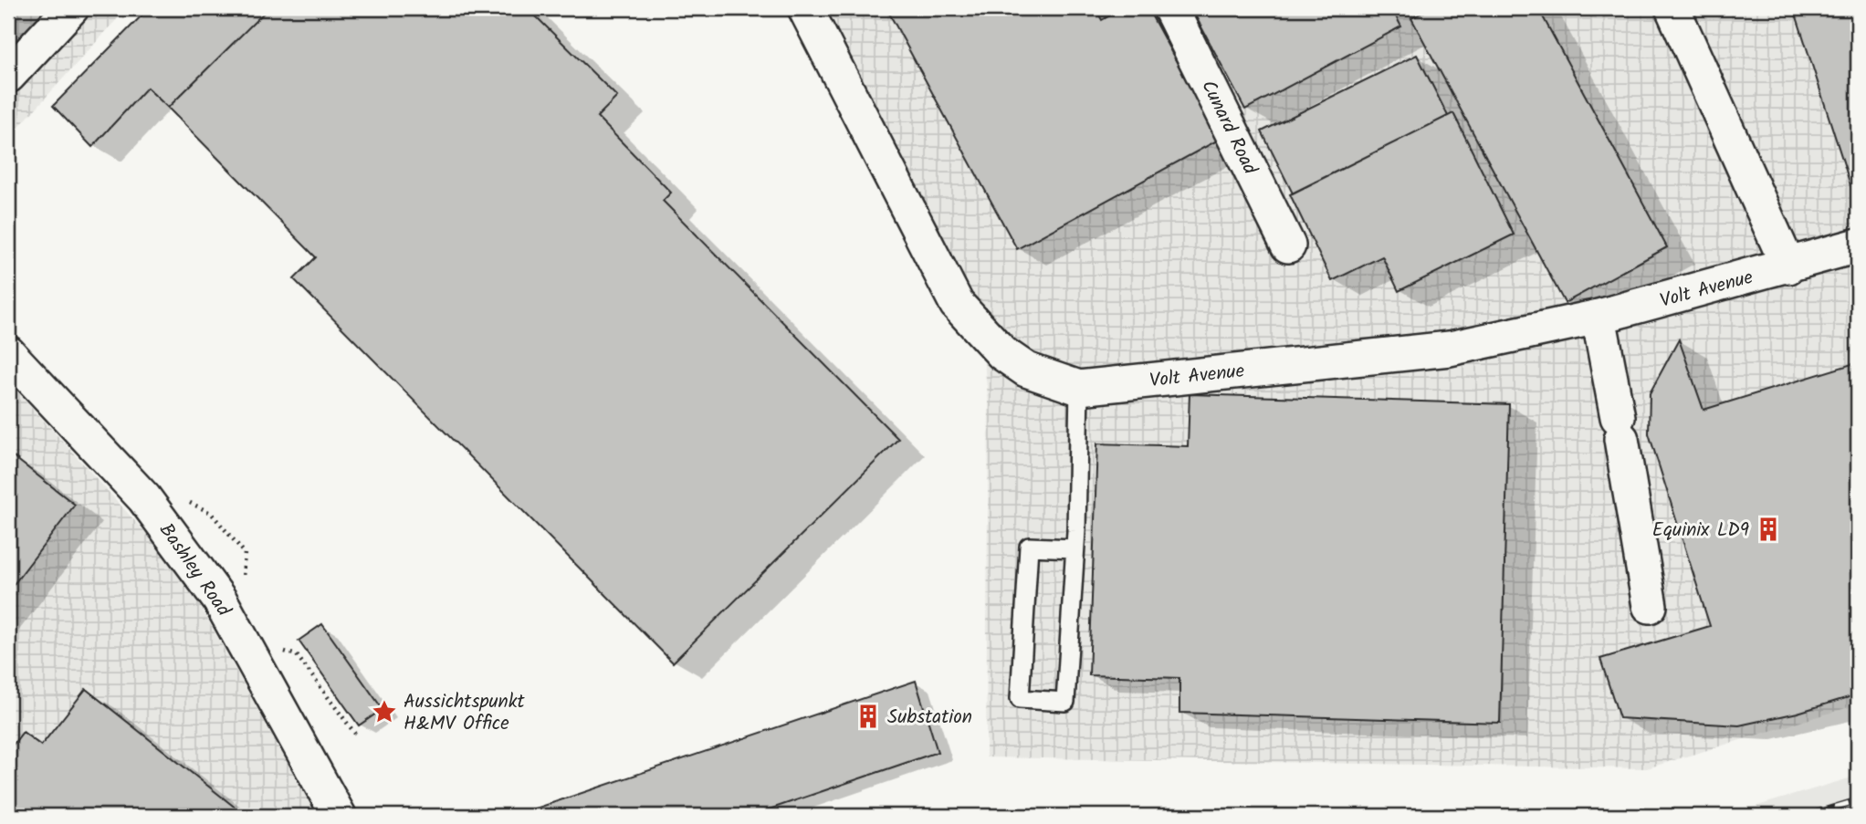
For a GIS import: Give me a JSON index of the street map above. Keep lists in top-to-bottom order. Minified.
{"streets":{"street":["Cunard Road","Volt Avenue","Bashley Road"]},"places":{"building":["Equinix LD9","Substation"],"place":["Aussichtspunkt H&MV Office"]}}
